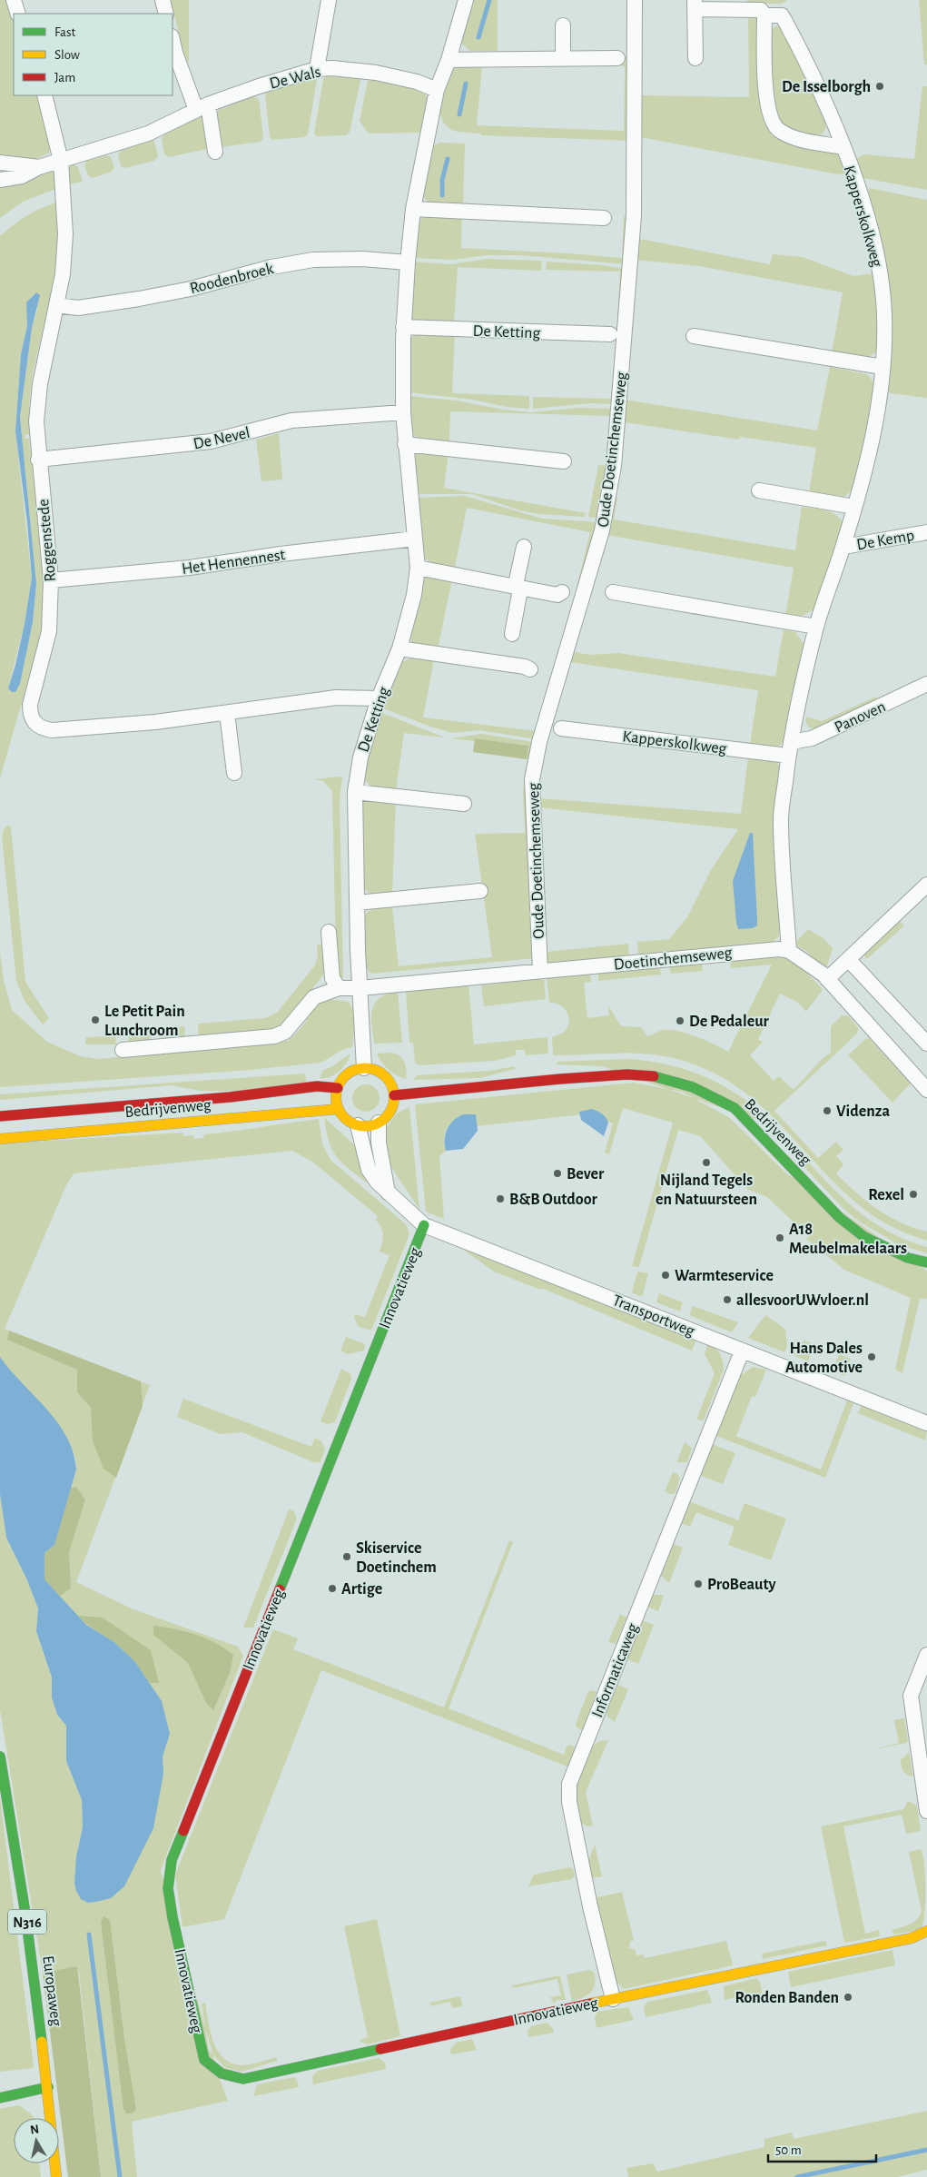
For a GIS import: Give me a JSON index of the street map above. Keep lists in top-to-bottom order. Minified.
{"streets":{"main road":["Bedrijvenweg","Innovatieweg","N316","Europaweg"],"street":["De Wals","Kapperskolkweg","Roodenbroek","De Ketting","De Nevel","Oude Doetinchemseweg","De Kemp","Roggenstede","Het Hennennest","Panoven","Doetinchemseweg","Transportweg","Informaticaweg"]},"crossings":[["De Wals","De Ketting"],["De Wals","Roggenstede"],["Kapperskolkweg","De Kemp"],["Kapperskolkweg","Panoven"],["Kapperskolkweg","Doetinchemseweg"],["Roodenbroek","De Ketting"],["Roodenbroek","Roggenstede"],["De Ketting","De Nevel"],["De Ketting","Roggenstede"],["De Ketting","Het Hennennest"],["De Ketting","Doetinchemseweg"],["De Nevel","Roggenstede"],["Oude Doetinchemseweg","Doetinchemseweg"],["Roggenstede","Het Hennennest"],["Bedrijvenweg","Transportweg"],["Innovatieweg","Transportweg"],["Innovatieweg","Informaticaweg"],["Transportweg","Informaticaweg"]],"places":["De Isselborgh","Le Petit Pain Lunchroom","De Pedaleur","Videnza","Nijland Tegels en Natuursteen","Bever","Rexel","B&B Outdoor","A18 Meubelmakelaars","Warmteservice","allesvoorUWvloer.nl","Hans Dales Automotive","Skiservice Doetinchem","ProBeauty","Artige","Ronden Banden"],"legend":["Fast","Slow","Jam"],"scale_bar":"50 m","north":"top"}
